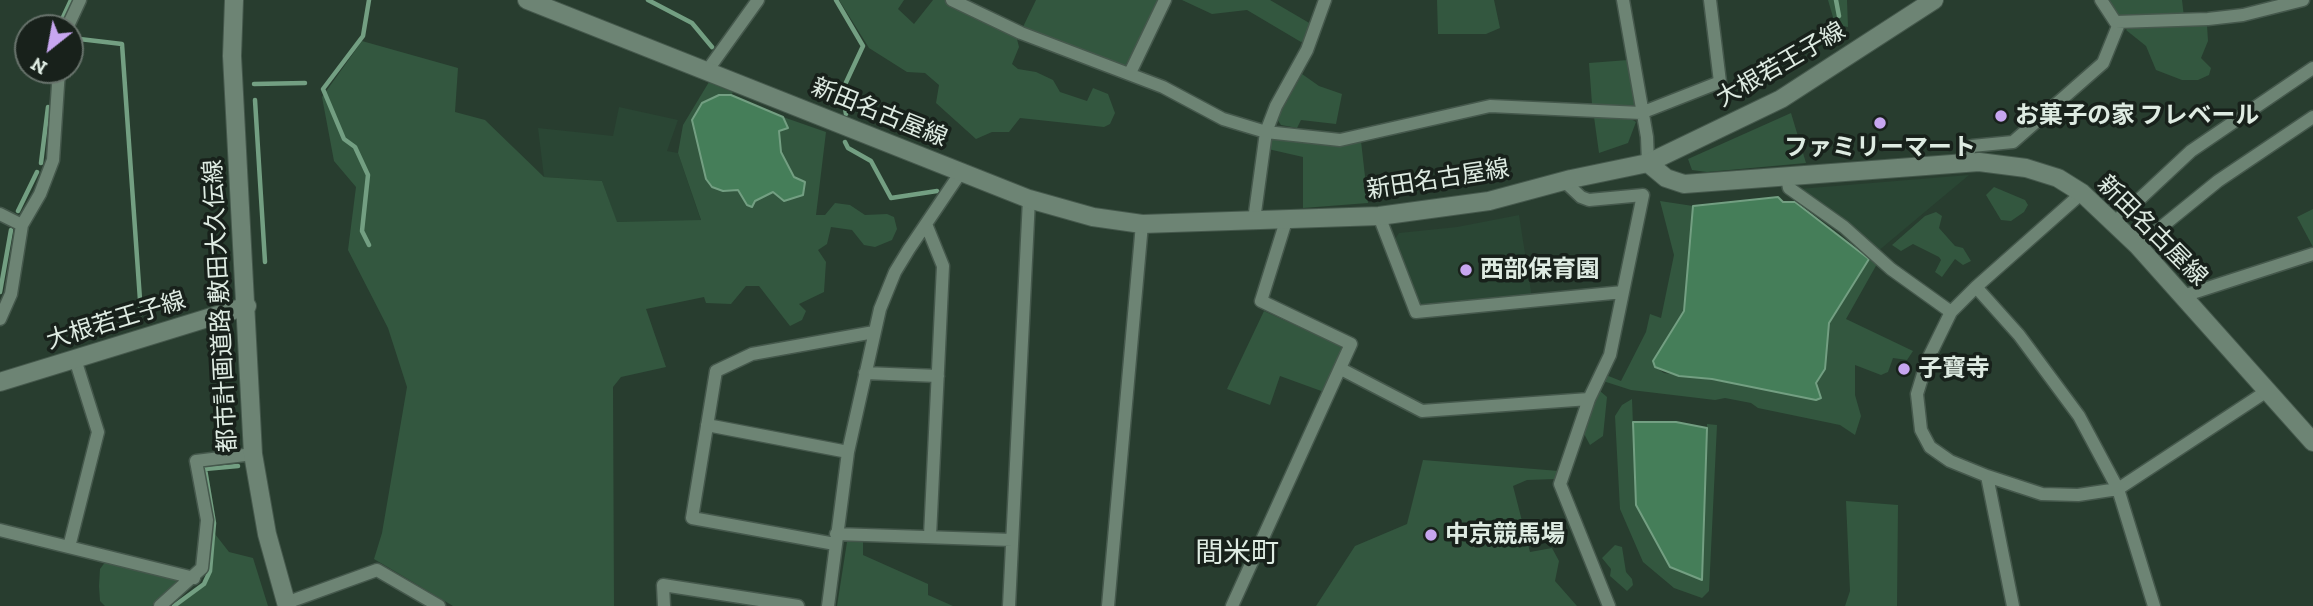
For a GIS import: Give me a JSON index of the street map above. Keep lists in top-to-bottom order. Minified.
{"streets":{"main road":["大根若王子線","新田名古屋線","都市計画道路 敷田大久伝線"]},"crossings":[["大根若王子線","新田名古屋線"],["大根若王子線","都市計画道路 敷田大久伝線"]],"districts":["間米町"],"places":["お菓子の家 フレベール","ファミリーマート","西部保育園","子寶寺","中京競馬場"],"north":"bottom left"}
